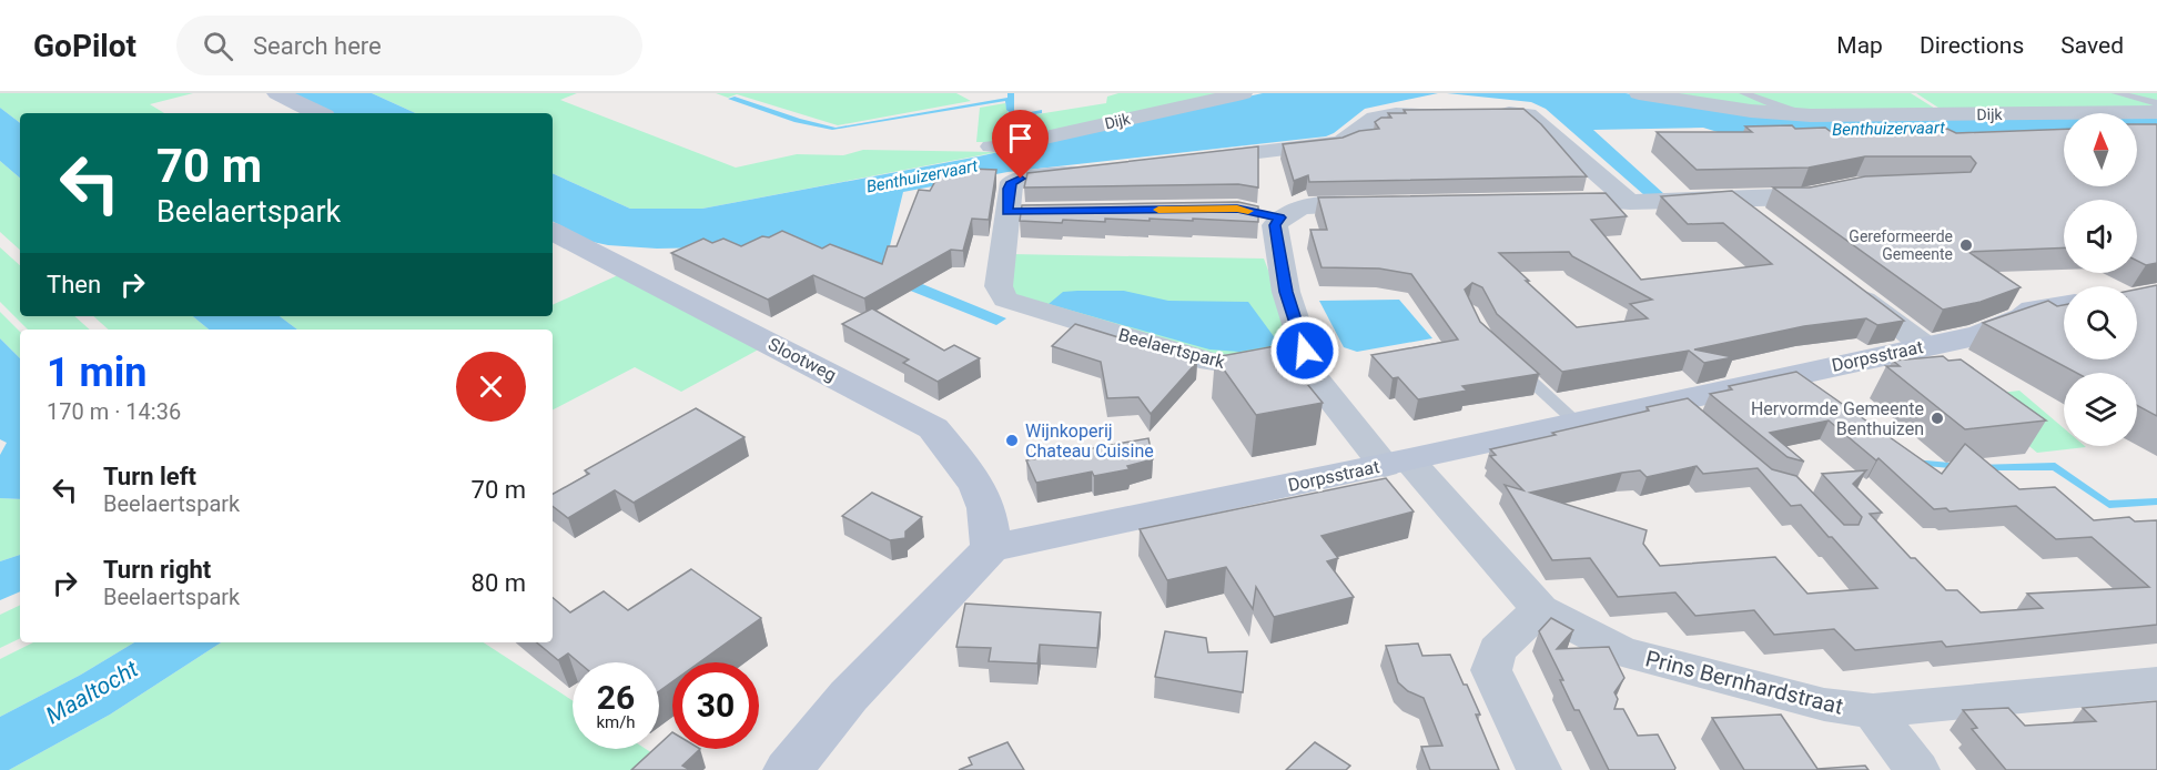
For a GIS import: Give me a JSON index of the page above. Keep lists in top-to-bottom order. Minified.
{"streets":{"street":["Dijk","Beelaertspark","Dorpsstraat","Slootweg","Prins Bernhardstraat"]},"crossings":[["Beelaertspark","Prins Bernhardstraat"],["Dorpsstraat","Slootweg"],["Dorpsstraat","Prins Bernhardstraat"]],"water":["Benthuizervaart","Maaltocht"],"places":["Gereformeerde Gemeente","Hervormde Gemeente Benthuizen","Wijnkoperij Chateau Cuisine"],"north":"top","page":{"header":"GoPilot","search":"Search here","nav":["Map","Directions","Saved"],"turn":["70 m","Beelaertspark"],"then":"Then","heading":["1 min","170 m · 14:36"],"list":[{"name":"Turn left","note":"Beelaertspark","value":"70 m"},{"name":"Turn right","note":"Beelaertspark","value":"80 m"}],"speed":"26 km/h","limit":"30"}}
